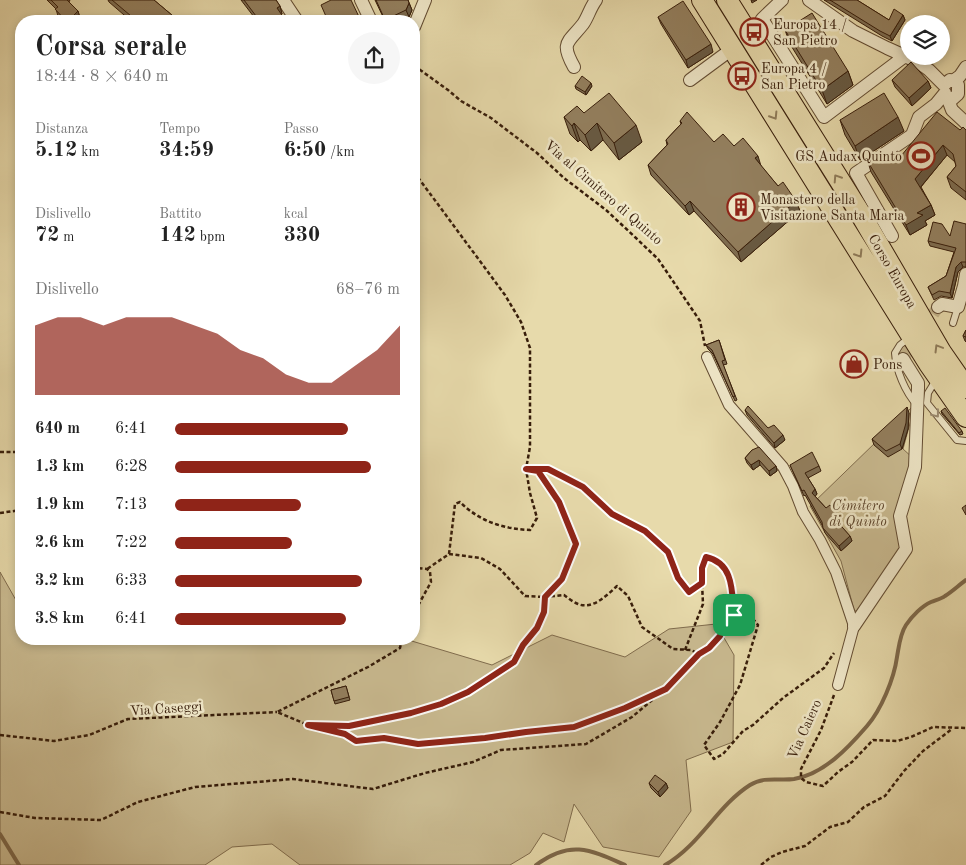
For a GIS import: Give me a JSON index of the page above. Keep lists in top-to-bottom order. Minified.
{"streets":{"main road":["Corso Europa"],"path":["Via al Cimitero di Quinto","Via Caseggi","Via Caiero"]},"parks":["Cimitero di Quinto"],"places":{"bus stop":["Europa 14 / San Pietro","Europa 4 / San Pietro"],"sports":["GS Audax Quinto"],"building":["Monastero della Visitazione Santa Maria"],"shop":["Pons"]},"page":{"heading":["Corsa serale","18:44 · 8 × 640 m"],"stats":[["Distanza","5.12 km"],["Tempo","34:59"],["Passo","6:50 /km"],["Dislivello","72 m"],["Battito","142 bpm"],["kcal","330"]],"chart":["Dislivello","68–76 m"],"list":[{"name":"640 m","note":"6:41"},{"name":"1.3 km","note":"6:28"},{"name":"1.9 km","note":"7:13"},{"name":"2.6 km","note":"7:22"},{"name":"3.2 km","note":"6:33"},{"name":"3.8 km","note":"6:41"}]}}
